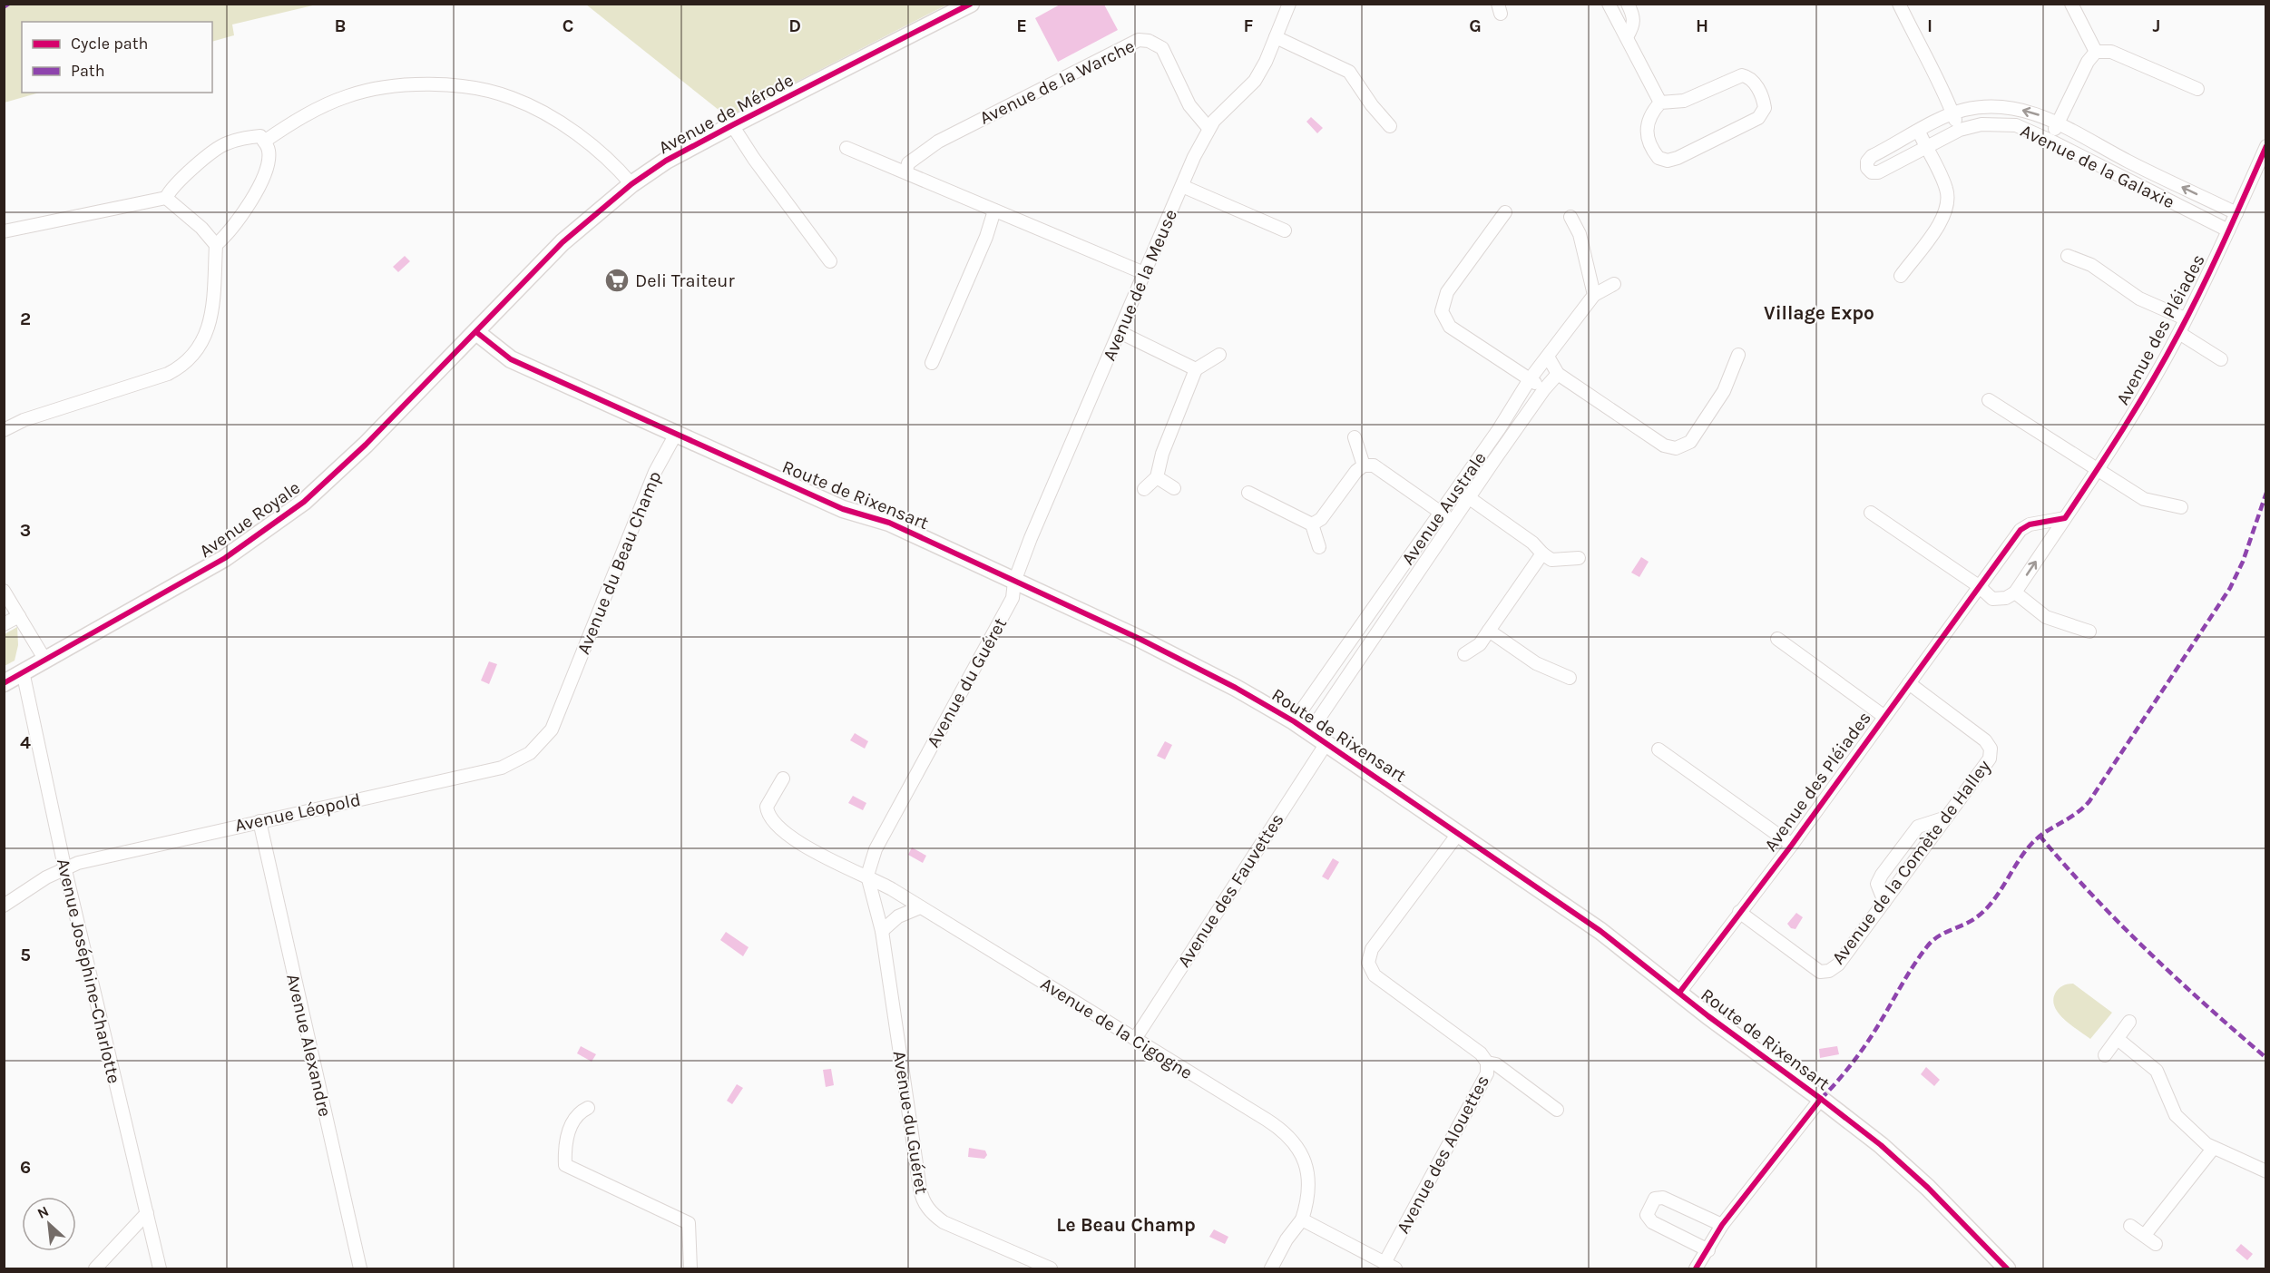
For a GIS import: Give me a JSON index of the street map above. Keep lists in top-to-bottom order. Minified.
{"streets":{"street":["Avenue de la Warche","Avenue de Mérode","Avenue de la Galaxie","Avenue de la Meuse","Avenue des Pléiades","Route de Rixensart","Avenue Australe","Avenue Royale","Avenue du Beau Champ","Avenue du Guéret","Avenue Léopold","Avenue de la Comète de Halley","Avenue des Fauvettes","Avenue Joséphine-Charlotte","Avenue de la Cigogne","Avenue Alexandre","Avenue des Alouettes"]},"crossings":[["Avenue de la Warche","Avenue de la Meuse"],["Avenue de Mérode","Route de Rixensart"],["Avenue de Mérode","Avenue Royale"],["Avenue de la Galaxie","Avenue des Pléiades"],["Avenue de la Meuse","Route de Rixensart"],["Avenue de la Meuse","Avenue du Guéret"],["Avenue des Pléiades","Route de Rixensart"],["Avenue des Pléiades","Avenue de la Comète de Halley"],["Route de Rixensart","Avenue Australe"],["Route de Rixensart","Avenue Royale"],["Route de Rixensart","Avenue du Beau Champ"],["Route de Rixensart","Avenue du Guéret"],["Route de Rixensart","Avenue des Fauvettes"],["Route de Rixensart","Avenue des Alouettes"],["Avenue Royale","Avenue Joséphine-Charlotte"],["Avenue du Beau Champ","Avenue Léopold"],["Avenue du Guéret","Avenue de la Cigogne"],["Avenue Léopold","Avenue Joséphine-Charlotte"],["Avenue Léopold","Avenue Alexandre"],["Avenue des Fauvettes","Avenue de la Cigogne"]],"districts":["Village Expo","Le Beau Champ"],"places":{"supermarket":["Deli Traiteur"]},"legend":["Cycle path","Path"],"north":"top left","grid":{"columns":["B","C","D","E","F","G","H","I","J"],"rows":["2","3","4","5","6"]}}
